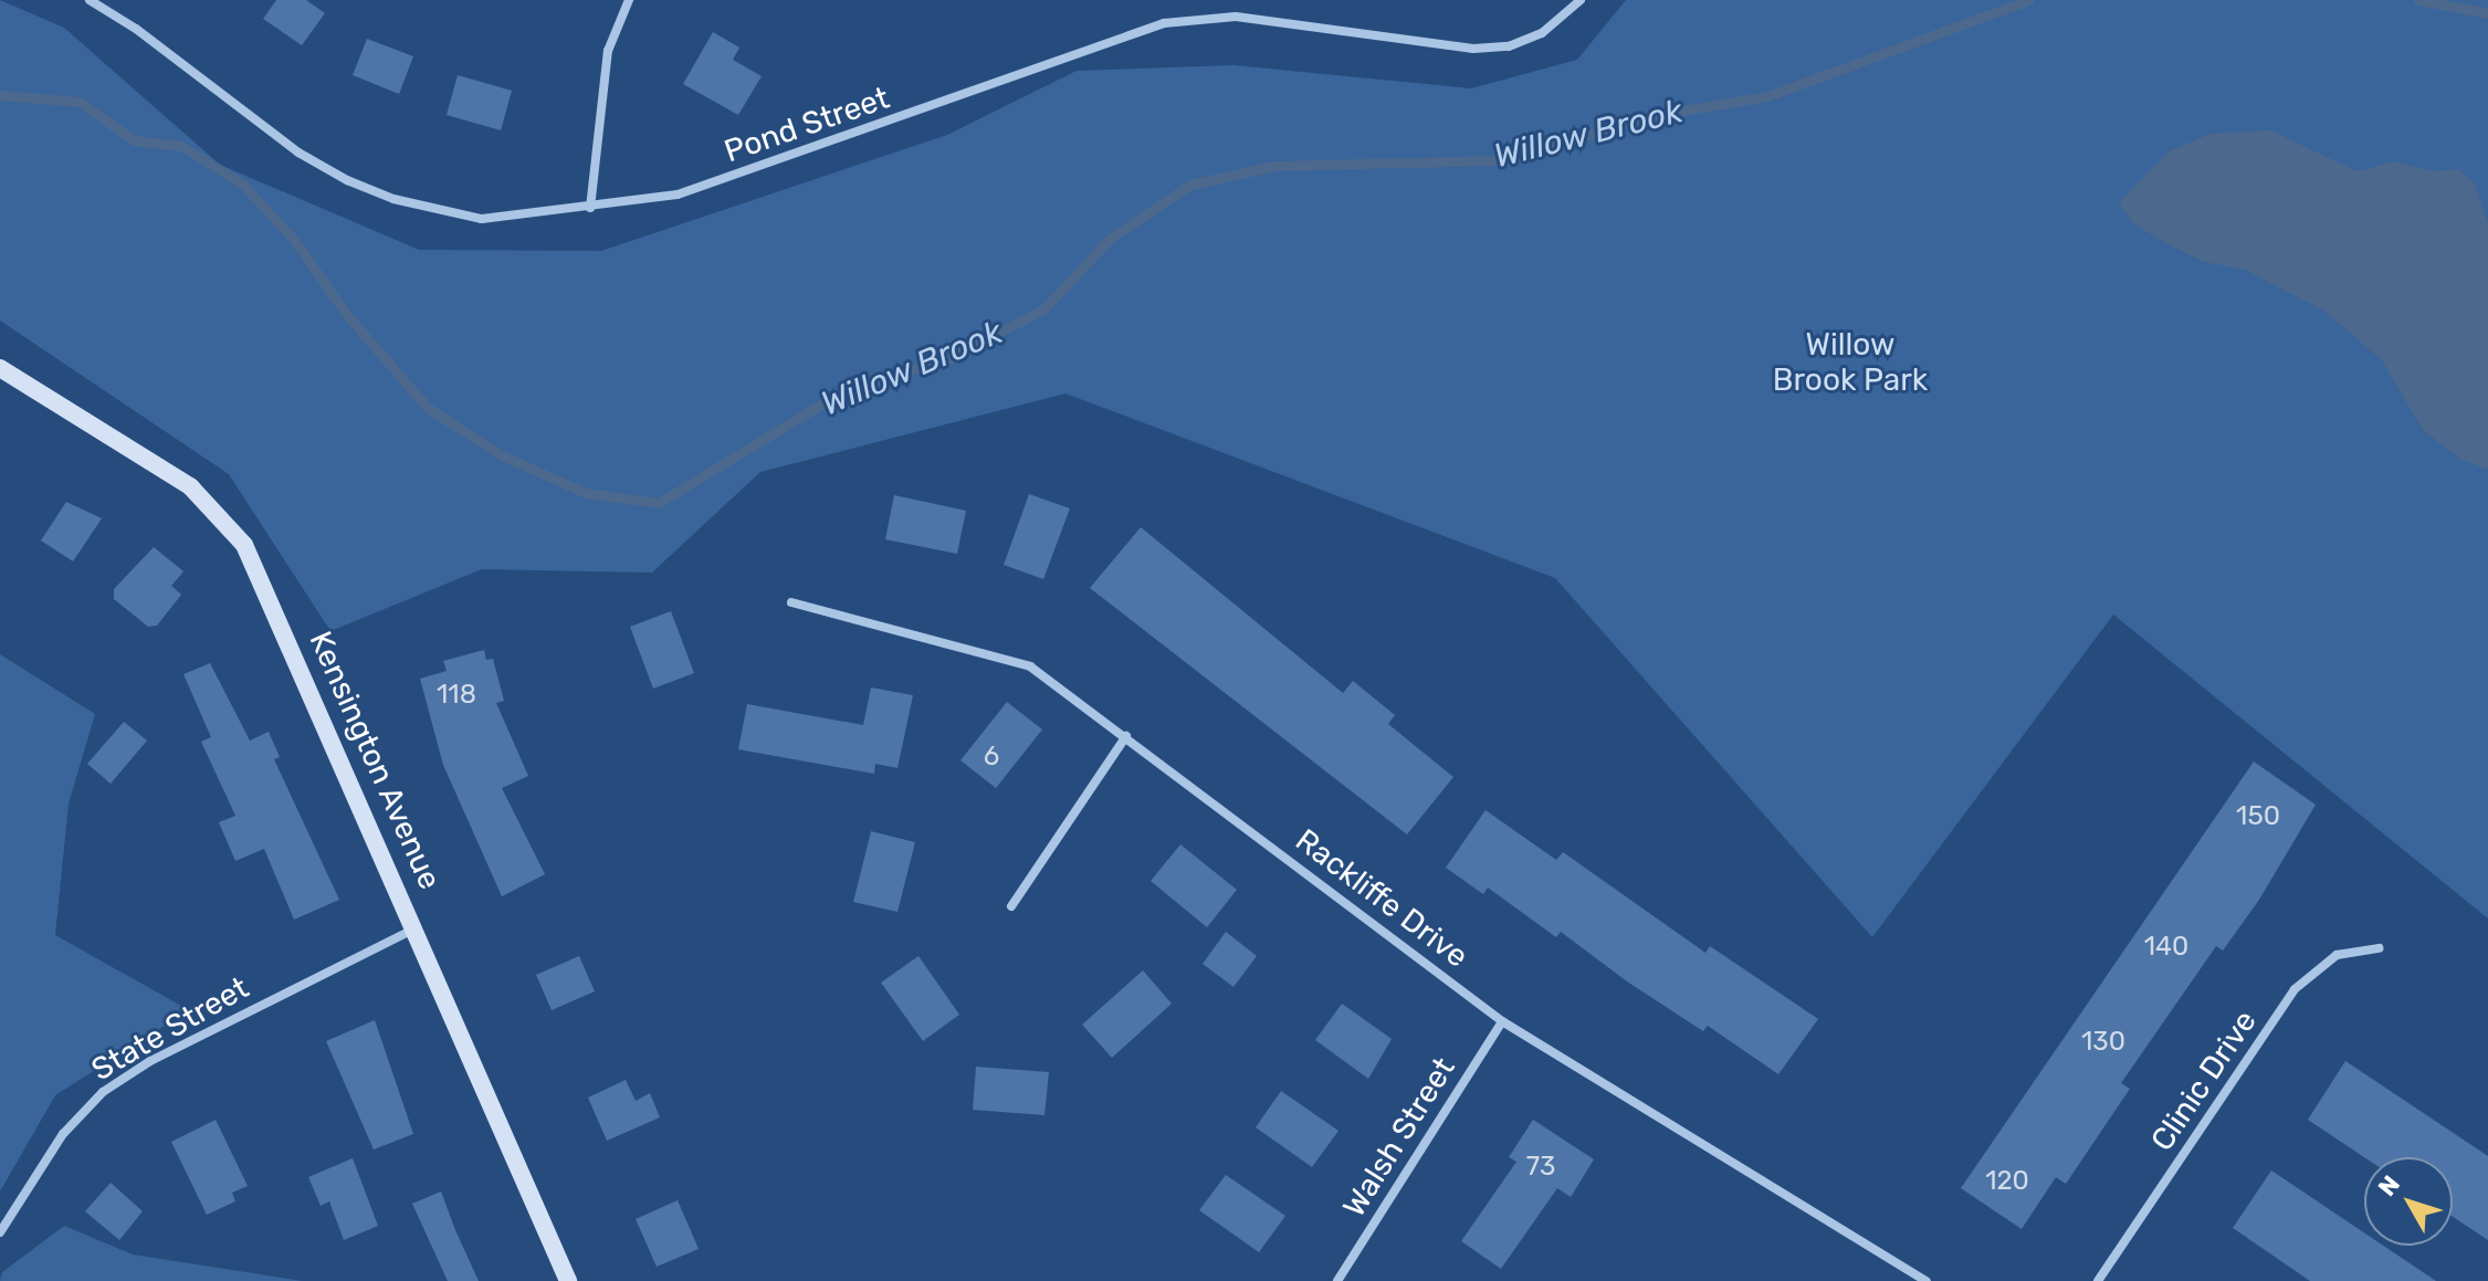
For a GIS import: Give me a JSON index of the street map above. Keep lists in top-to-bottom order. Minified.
{"streets":{"main road":["Kensington Avenue"],"street":["Pond Street","Rackliffe Drive","State Street","Clinic Drive","Walsh Street"]},"crossings":[["Kensington Avenue","State Street"],["Rackliffe Drive","Walsh Street"]],"water":["Willow Brook"],"parks":["Willow Brook Park"],"house_numbers":["118","6","150","140","130","73","120"],"north":"top left"}
